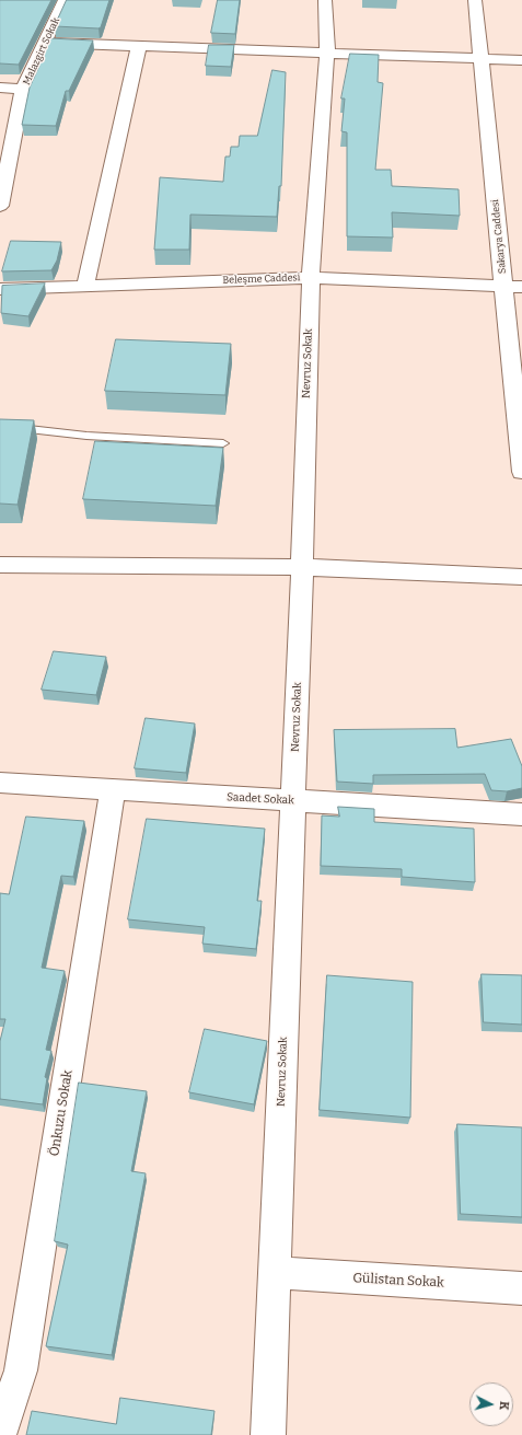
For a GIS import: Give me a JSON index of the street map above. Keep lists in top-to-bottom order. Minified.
{"streets":{"street":["Malazgirt Sokak","Sakarya Caddesi","Beleşme Caddesi","Nevruz Sokak","Saadet Sokak","Önkuzu Sokak","Gülistan Sokak"]},"crossings":[["Sakarya Caddesi","Beleşme Caddesi"],["Beleşme Caddesi","Nevruz Sokak"],["Nevruz Sokak","Saadet Sokak"],["Nevruz Sokak","Gülistan Sokak"],["Saadet Sokak","Önkuzu Sokak"]],"north":"right"}
